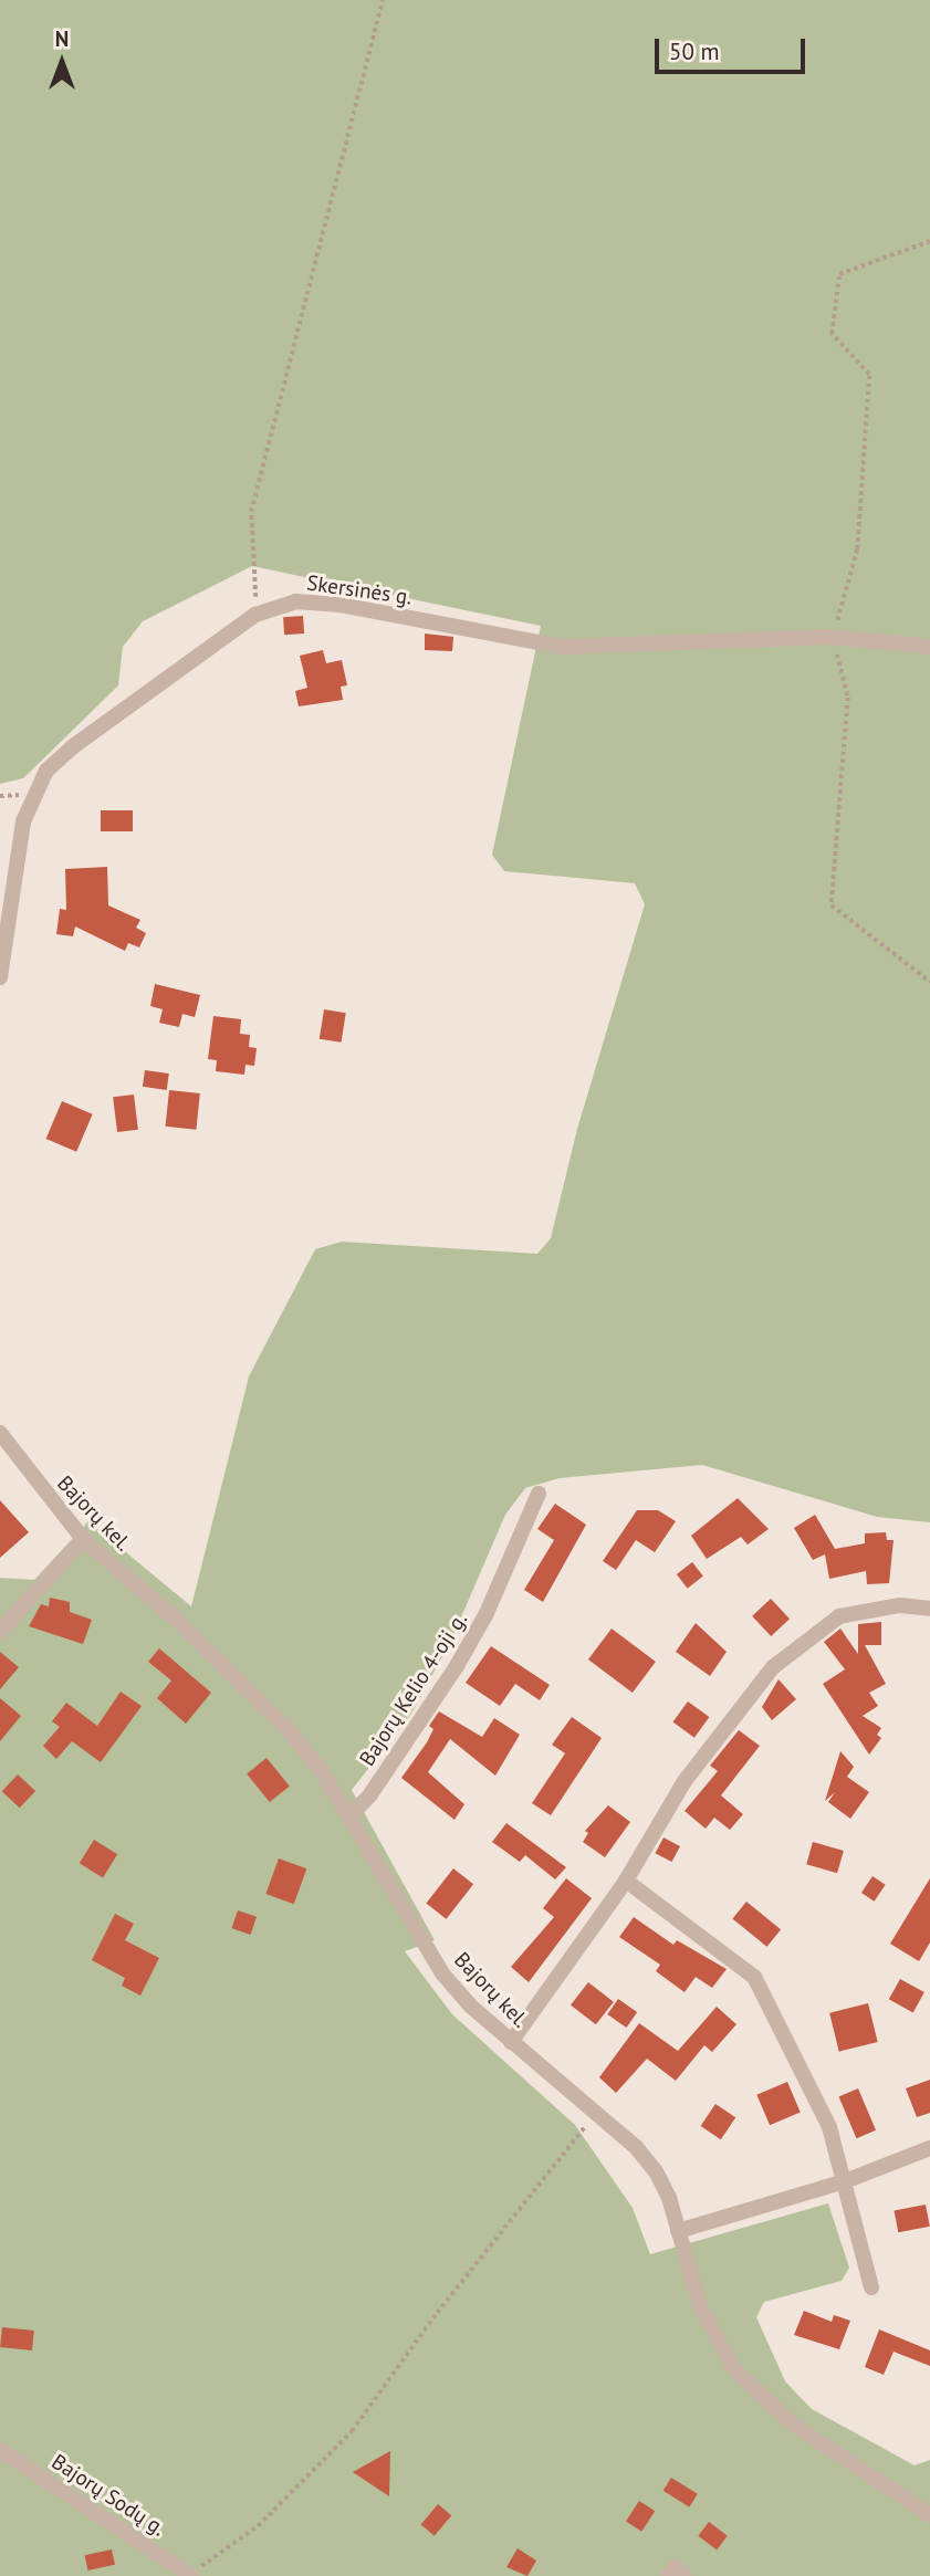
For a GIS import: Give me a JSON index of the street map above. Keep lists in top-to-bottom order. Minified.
{"streets":{"street":["Skersinės g.","Bajorų kel.","Bajorų Kelio 4-oji g.","Bajorų Sodų g."]},"crossings":[["Bajorų kel.","Bajorų Kelio 4-oji g."]],"scale_bar":"50 m","north":"top"}
